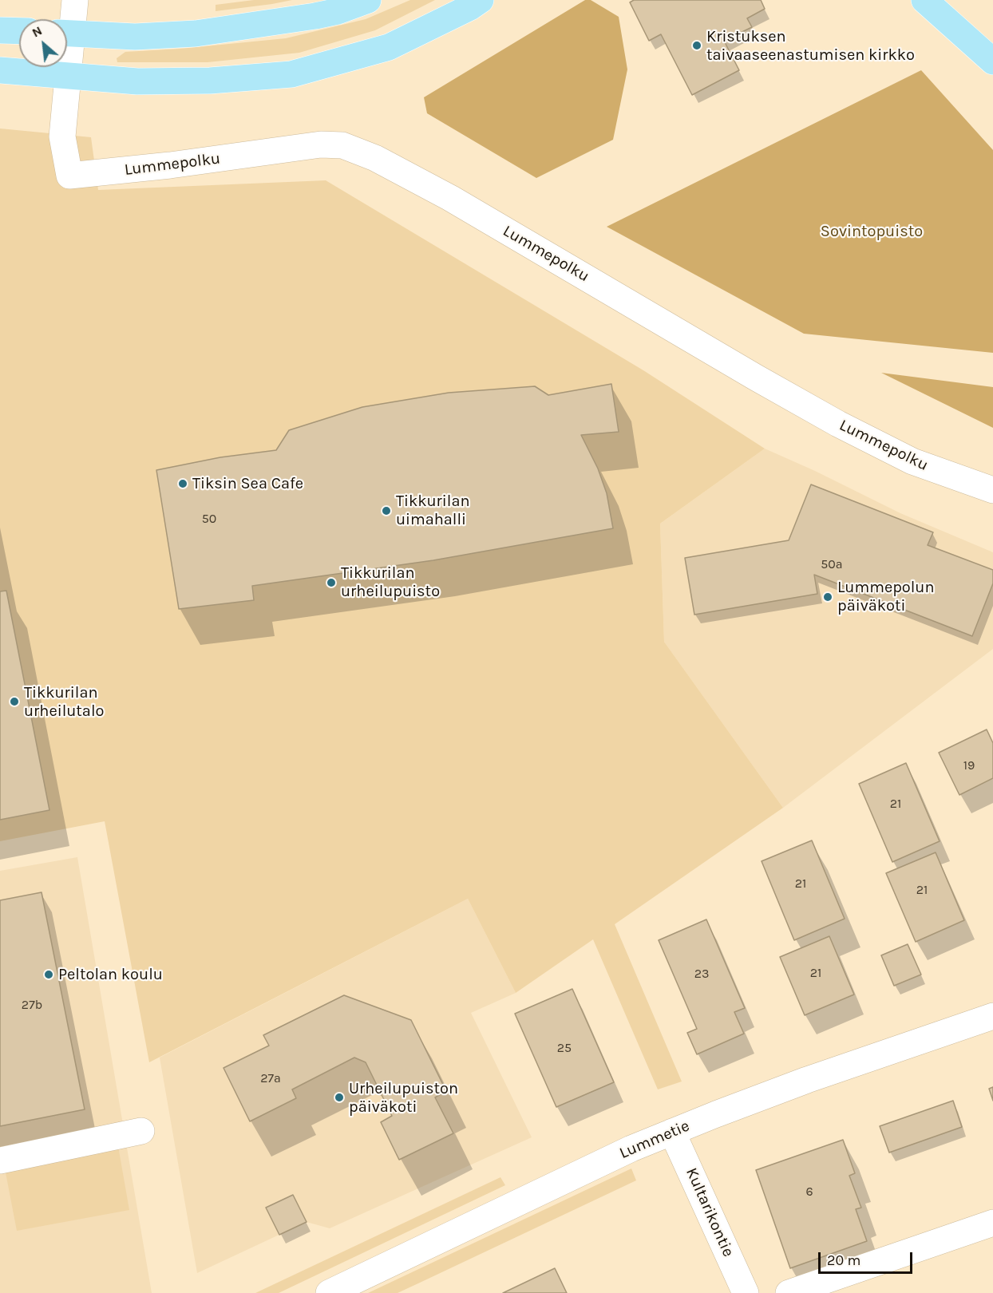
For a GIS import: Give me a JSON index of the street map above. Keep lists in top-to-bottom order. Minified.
{"streets":{"street":["Lummepolku","Lummetie","Kultarikontie"]},"crossings":[["Lummetie","Kultarikontie"]],"parks":["Sovintopuisto"],"places":["Kristuksen taivaaseenastumisen kirkko","Tiksin Sea Cafe","Tikkurilan uimahalli","Tikkurilan urheilupuisto","Lummepolun päiväkoti","Tikkurilan urheilutalo","Peltolan koulu","Urheilupuiston päiväkoti"],"house_numbers":["50","50a","19","21","21","21","21","23","27b","25","27a","6"],"scale_bar":"20 m","north":"top left"}
